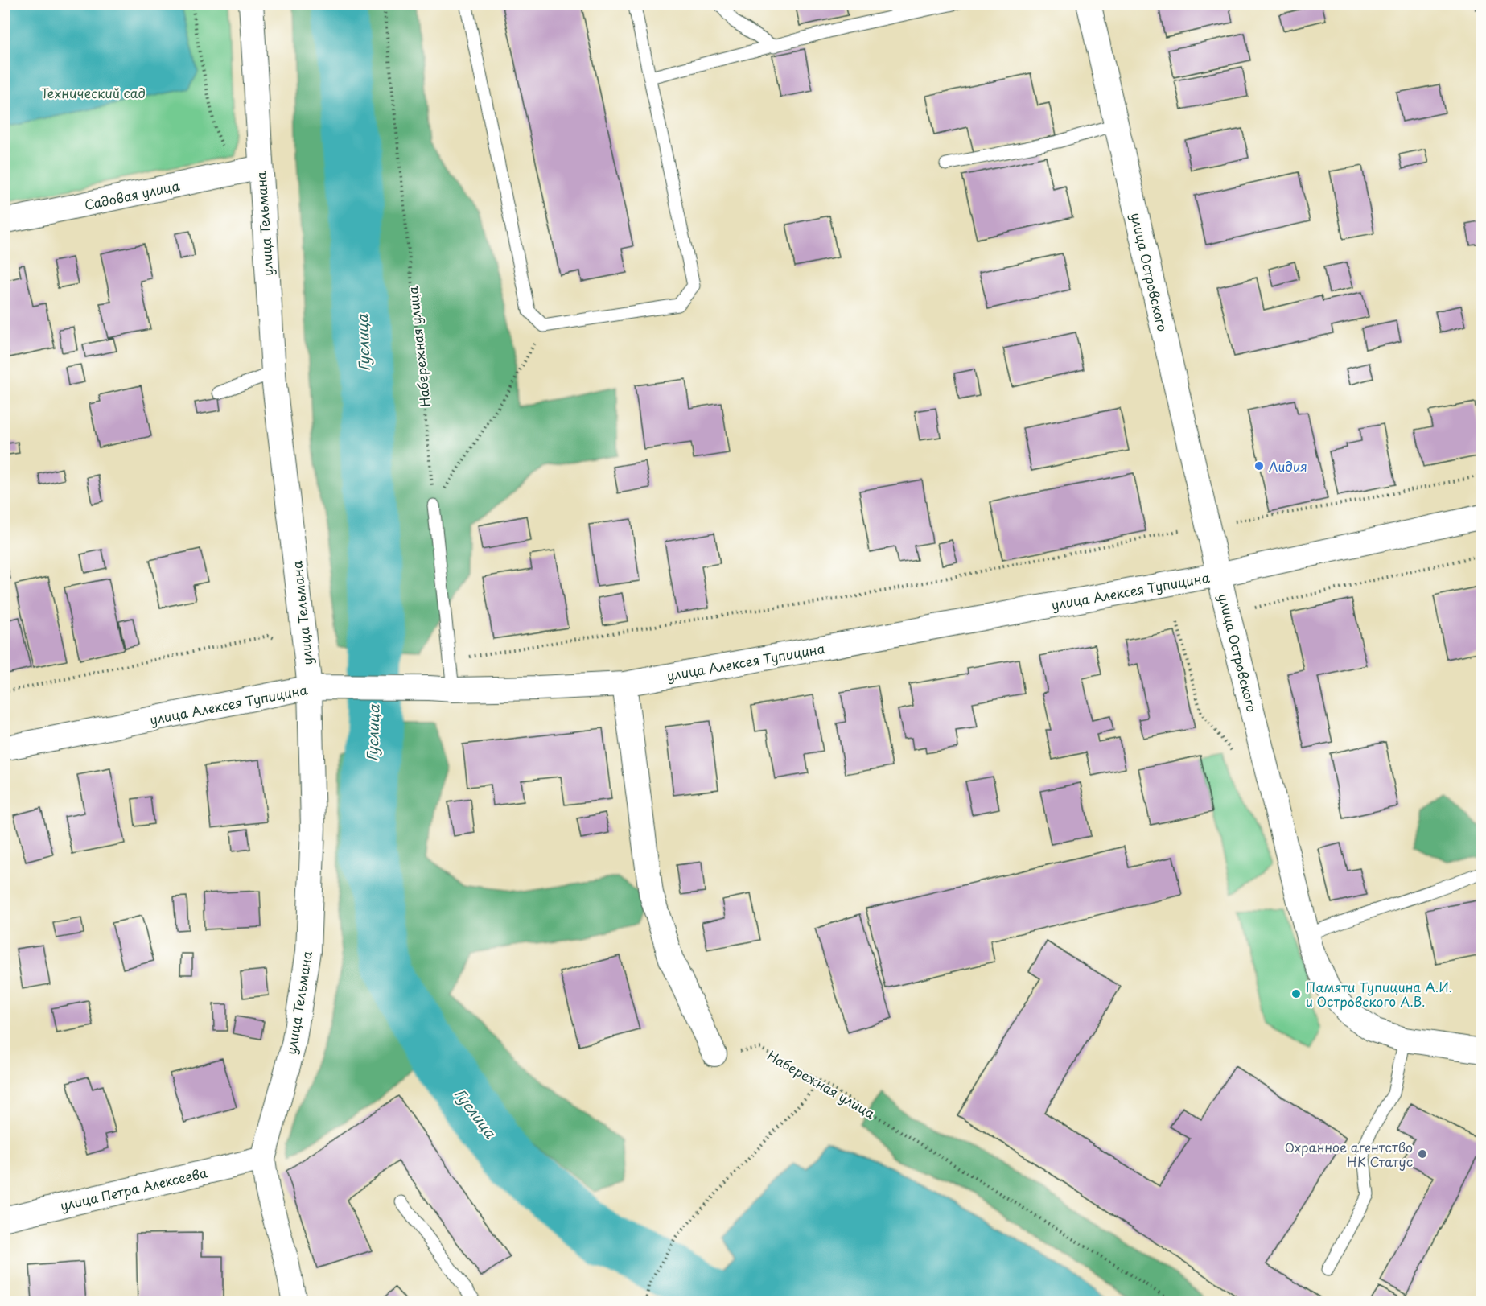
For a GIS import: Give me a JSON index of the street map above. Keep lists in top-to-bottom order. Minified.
{"streets":{"street":["Садовая улица","улица Тельмана","улица Островского","улица Алексея Тупицина","улица Петра Алексеева"],"path":["Набережная улица"]},"crossings":[["Садовая улица","улица Тельмана"],["улица Тельмана","улица Алексея Тупицина"],["улица Тельмана","улица Петра Алексеева"],["улица Островского","улица Алексея Тупицина"]],"water":["Гуслица"],"parks":["Технический сад"],"places":["Лидия","Памяти Тупицина А.И. и Островского А.В.","Охранное агентство НК Статус"]}
